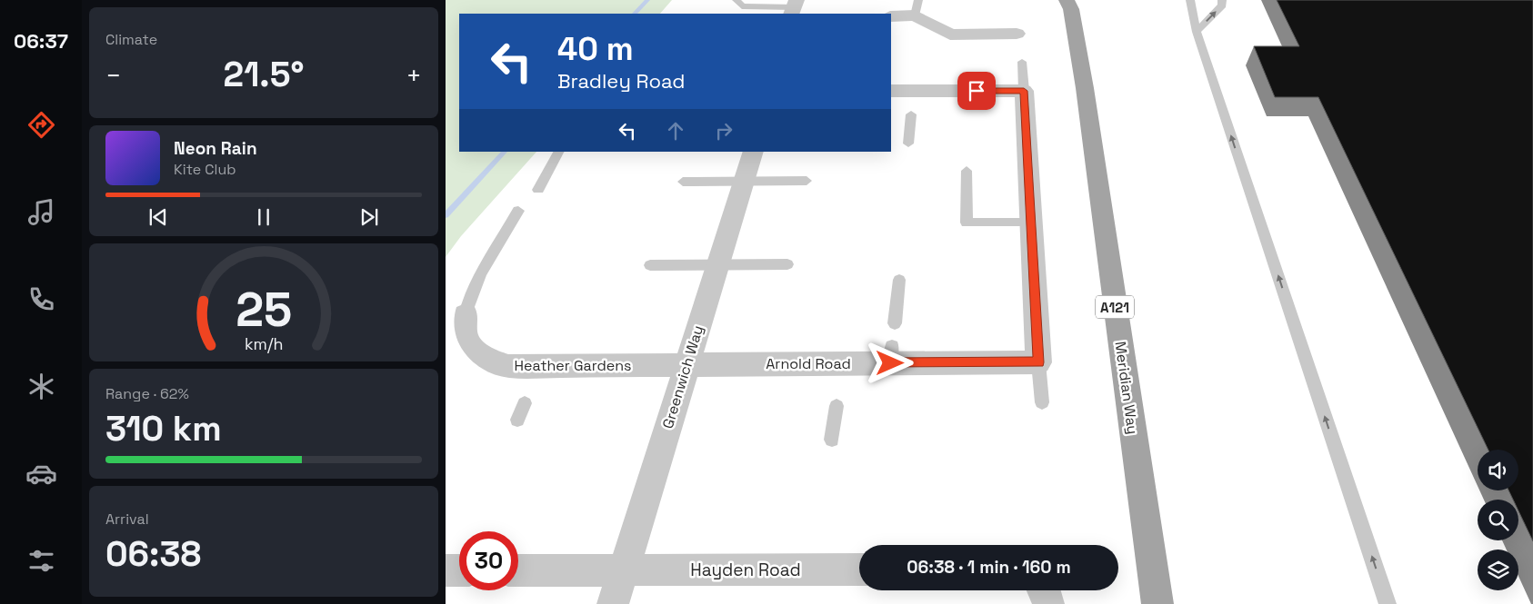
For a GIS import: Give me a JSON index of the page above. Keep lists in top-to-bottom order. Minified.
{"streets":{"main road":["A121","Meridian Way"],"street":["Arnold Road","Heather Gardens","Greenwich Way","Hayden Road"]},"crossings":[["Arnold Road","Heather Gardens"],["Arnold Road","Greenwich Way"],["Heather Gardens","Greenwich Way"],["Greenwich Way","Hayden Road"]],"page":{"tabs":"06:37","tile":["Climate",["Range · 62%","310 km"],["Arrival","06:38"]],"turn":["40 m","Bradley Road"],"heat":["−","21.5°","+"],"song":["Neon Rain","Kite Club"],"limit":"30","trip":"06:38 · 1 min · 160 m","gauge":["25","km/h"]}}
